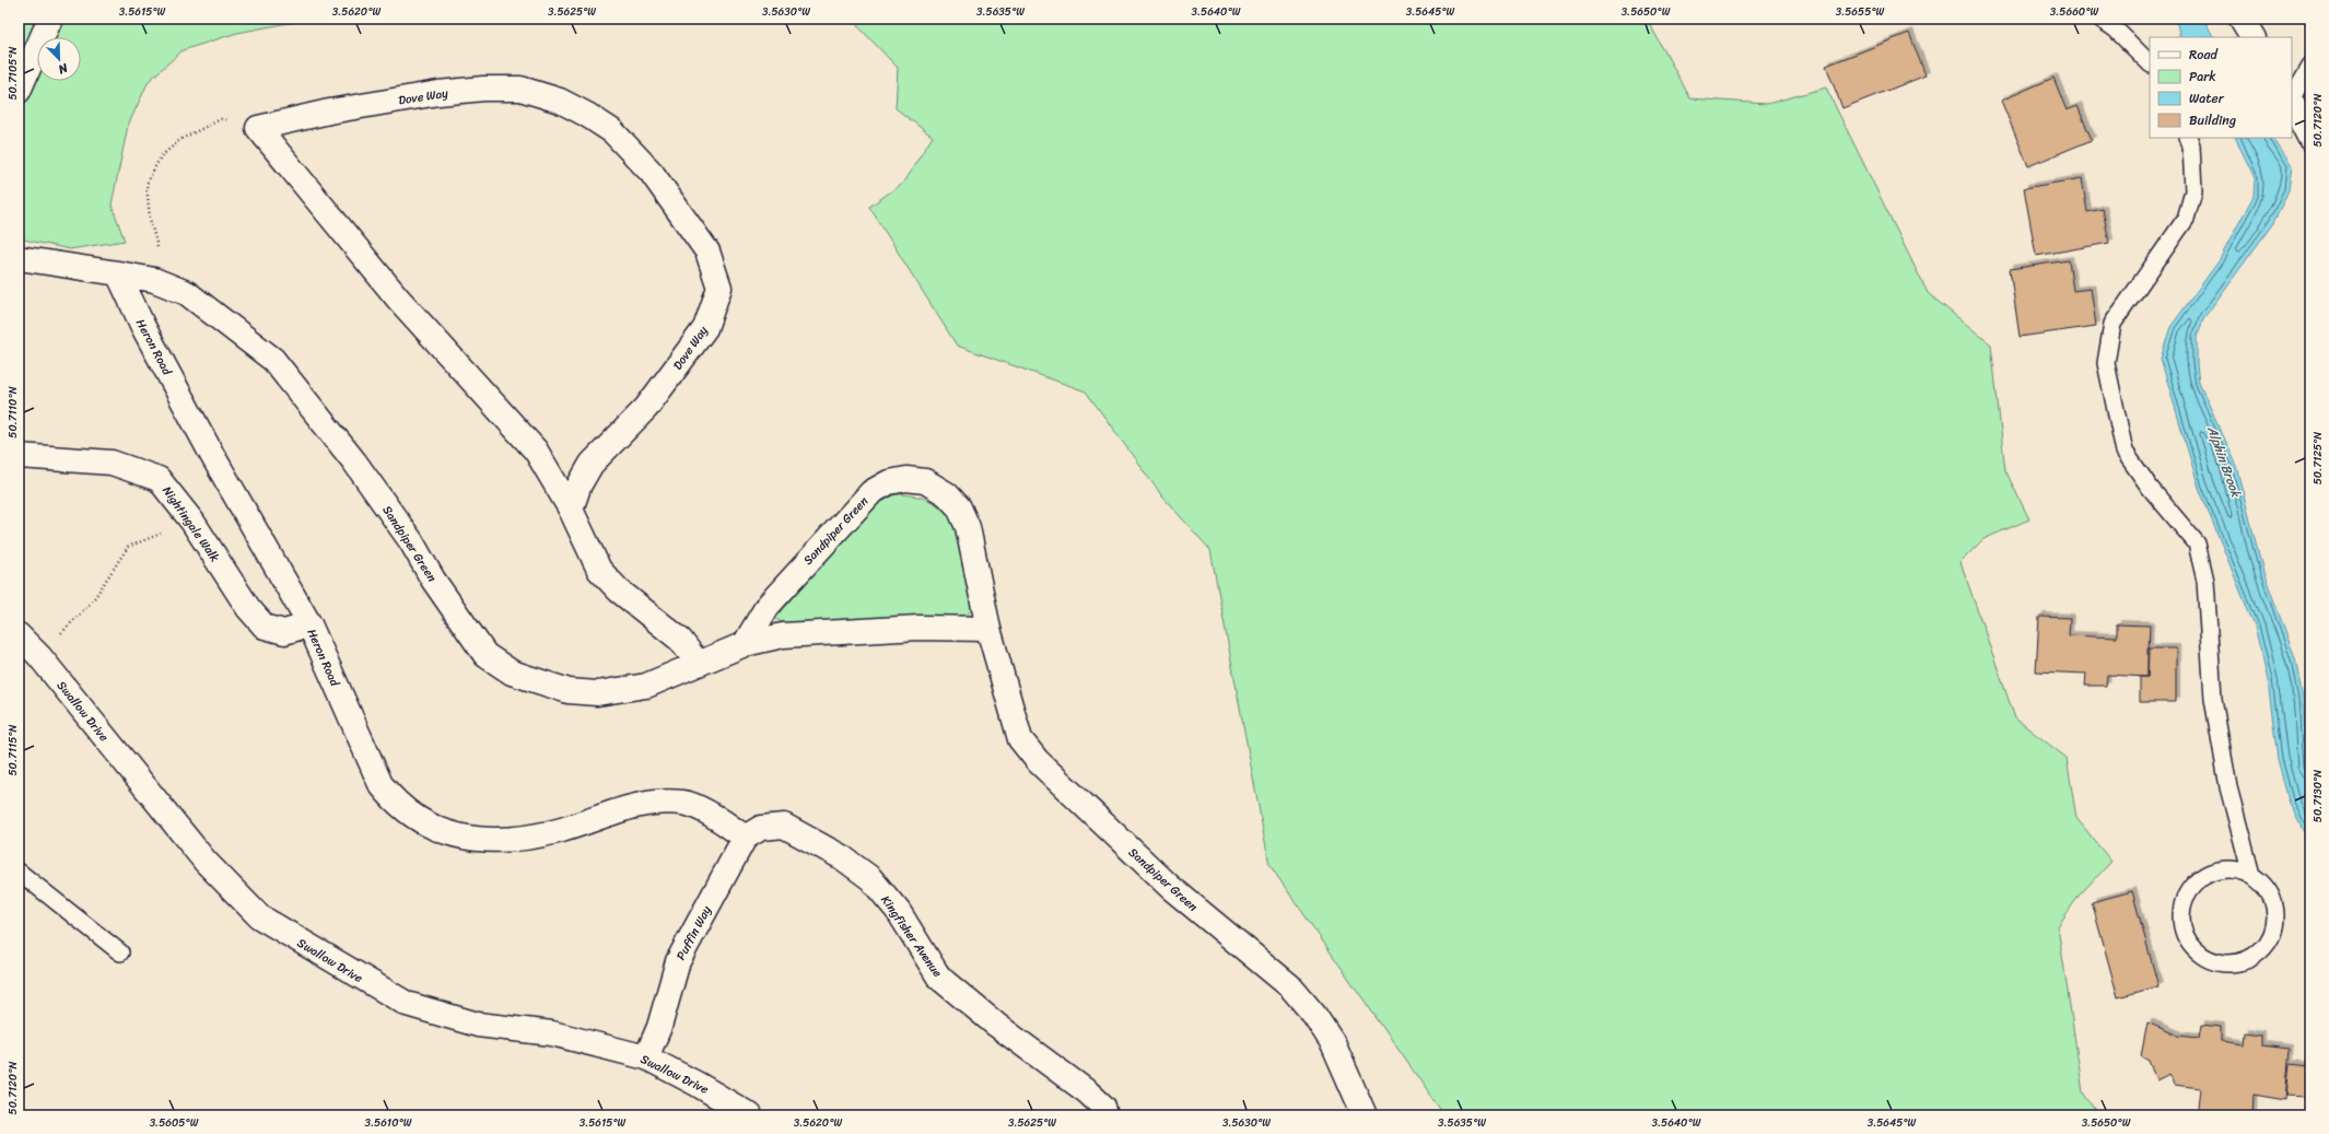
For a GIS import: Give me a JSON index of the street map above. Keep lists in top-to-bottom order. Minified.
{"streets":{"street":["Dove Way","Heron Road","Nightingale Walk","Sandpiper Green","Swallow Drive","Puffin Way","Kingfisher Avenue"]},"crossings":[["Heron Road","Nightingale Walk"],["Heron Road","Sandpiper Green"],["Heron Road","Puffin Way"],["Heron Road","Kingfisher Avenue"],["Swallow Drive","Puffin Way"],["Puffin Way","Kingfisher Avenue"]],"water":["Alphin Brook"],"legend":["Road","Park","Water","Building"],"north":"bottom right","coordinates":["3.5615°W","3.5620°W","3.5625°W","3.5630°W","3.5635°W","3.5640°W","3.5645°W","3.5650°W","3.5655°W","3.5660°W","50.7105°N","50.7120°N","50.7110°N","50.7125°N","50.7115°N","50.7130°N","3.5605°W","3.5610°W"]}
